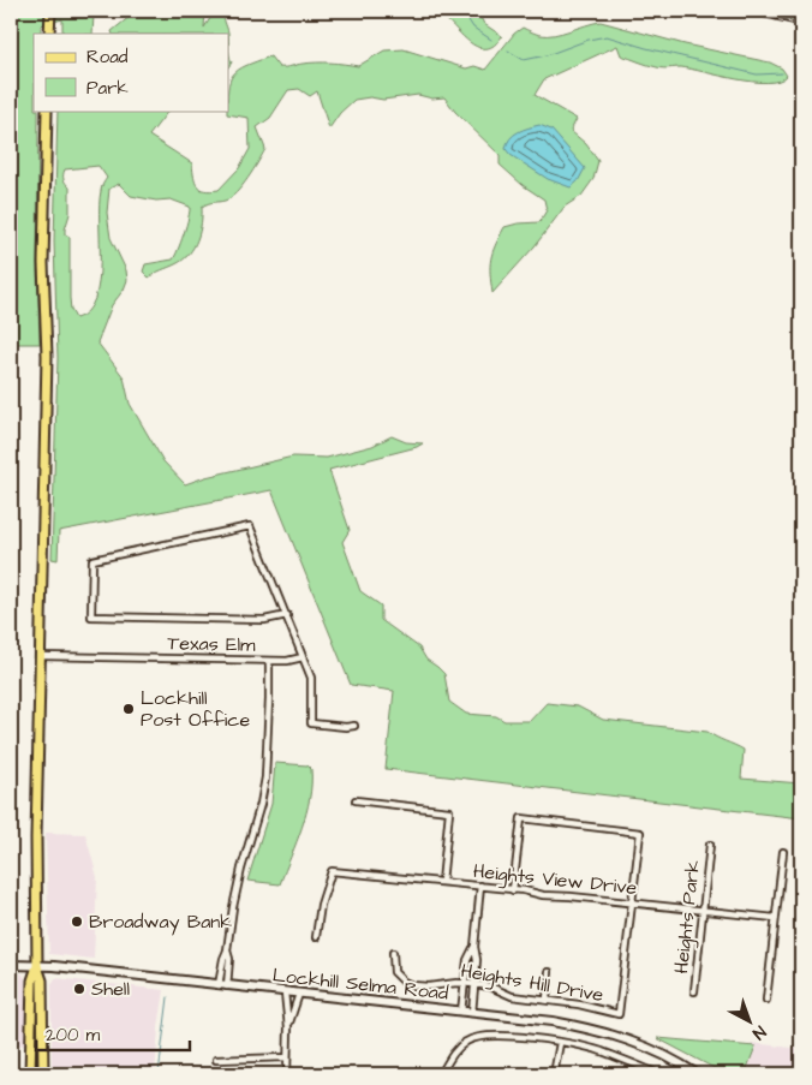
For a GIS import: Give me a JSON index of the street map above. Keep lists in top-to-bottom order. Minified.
{"streets":{"main road":["Lockhill Selma Road"],"street":["Texas Elm","Heights View Drive","Heights Park","Heights Hill Drive"]},"crossings":[["Texas Elm","Lockhill Selma Road"],["Heights View Drive","Heights Park"],["Heights View Drive","Heights Hill Drive"]],"places":["Lockhill Post Office","Broadway Bank","Shell"],"legend":["Road","Park"],"scale_bar":"200 m","north":"bottom right"}
